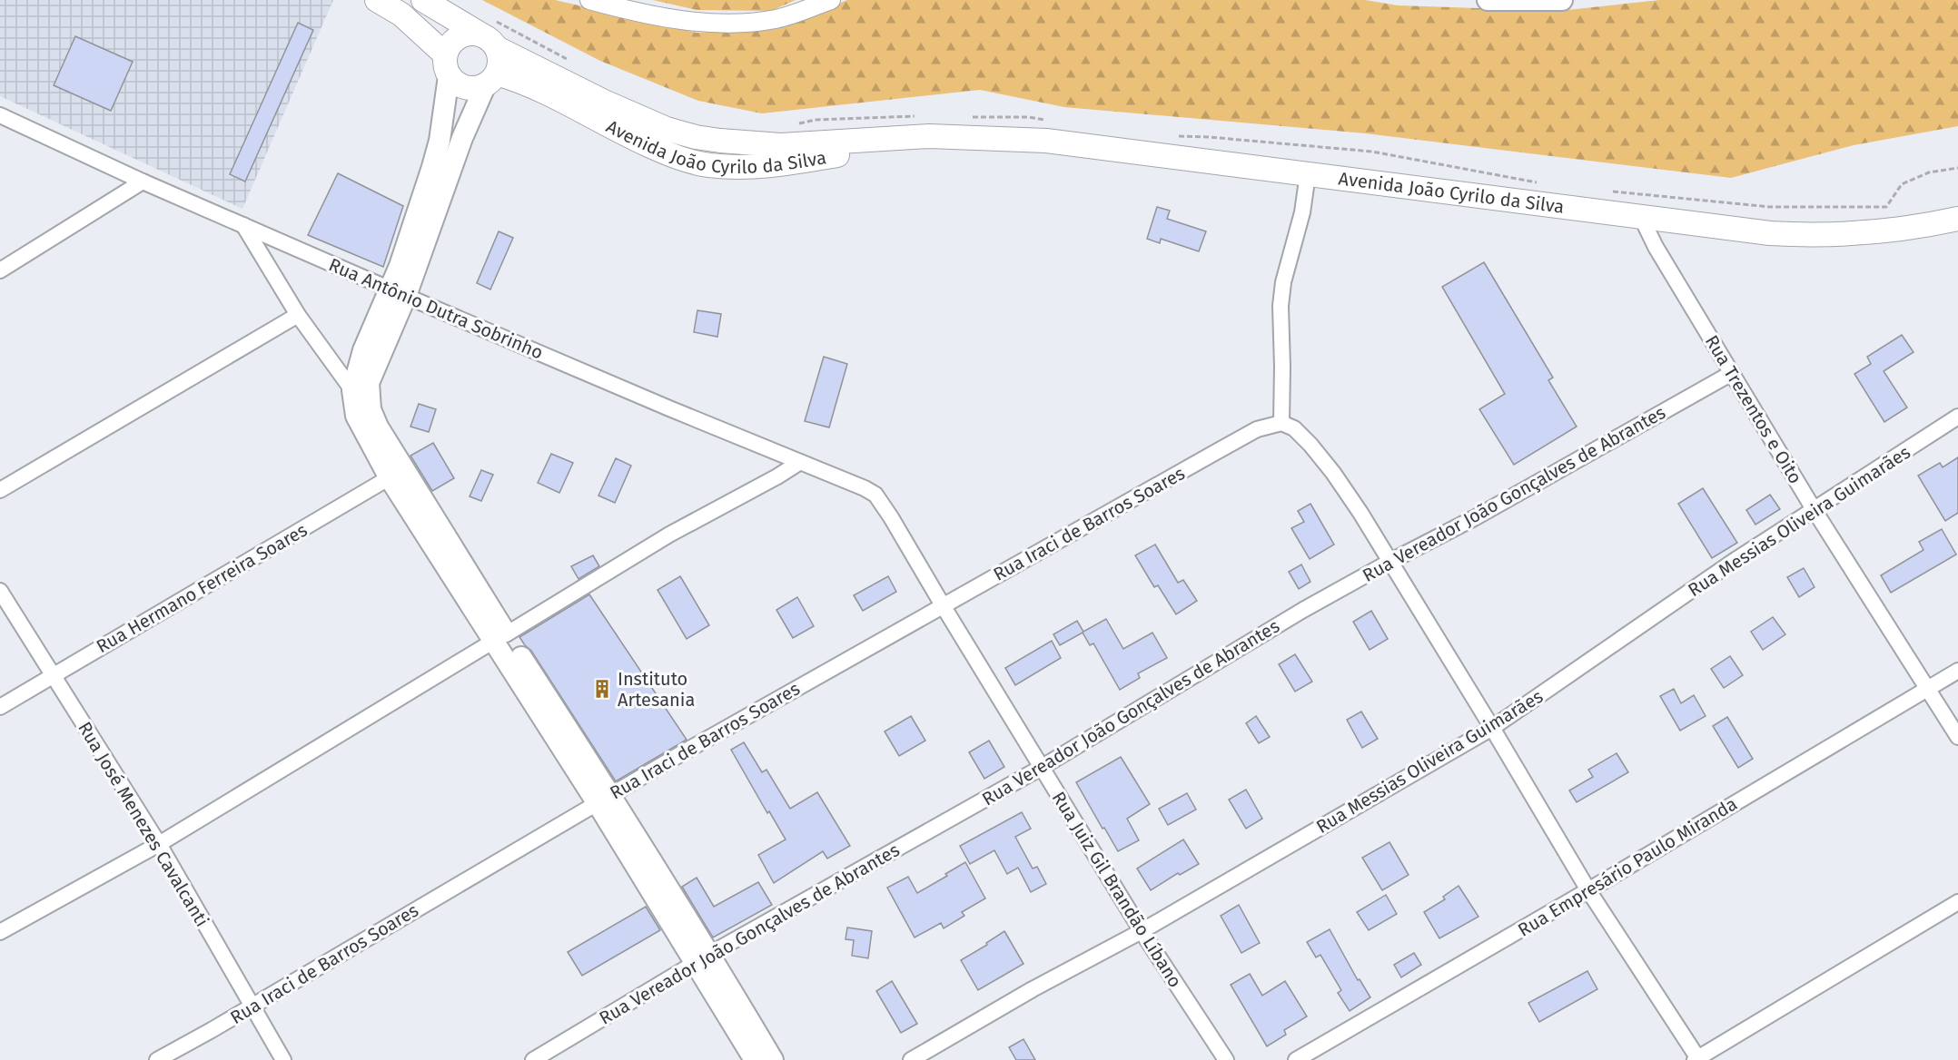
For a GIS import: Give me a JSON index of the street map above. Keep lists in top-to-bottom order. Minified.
{"streets":{"main road":["Avenida João Cyrilo da Silva"],"street":["Rua Antônio Dutra Sobrinho","Rua Trezentos e Oito","Rua Vereador João Gonçalves de Abrantes","Rua Messias Oliveira Guimarães","Rua Iraci de Barros Soares","Rua Hermano Ferreira Soares","Rua José Menezes Cavalcanti","Rua Empresário Paulo Miranda","Rua Juiz Gil Brandão Líbano"]},"crossings":[["Avenida João Cyrilo da Silva","Rua Trezentos e Oito"],["Rua Antônio Dutra Sobrinho","Rua Juiz Gil Brandão Líbano"],["Rua Trezentos e Oito","Rua Vereador João Gonçalves de Abrantes"],["Rua Trezentos e Oito","Rua Messias Oliveira Guimarães"],["Rua Trezentos e Oito","Rua Empresário Paulo Miranda"],["Rua Vereador João Gonçalves de Abrantes","Rua Juiz Gil Brandão Líbano"],["Rua Messias Oliveira Guimarães","Rua Juiz Gil Brandão Líbano"],["Rua Iraci de Barros Soares","Rua José Menezes Cavalcanti"],["Rua Iraci de Barros Soares","Rua Juiz Gil Brandão Líbano"],["Rua Hermano Ferreira Soares","Rua José Menezes Cavalcanti"]],"places":{"building":["Instituto Artesania"]}}
